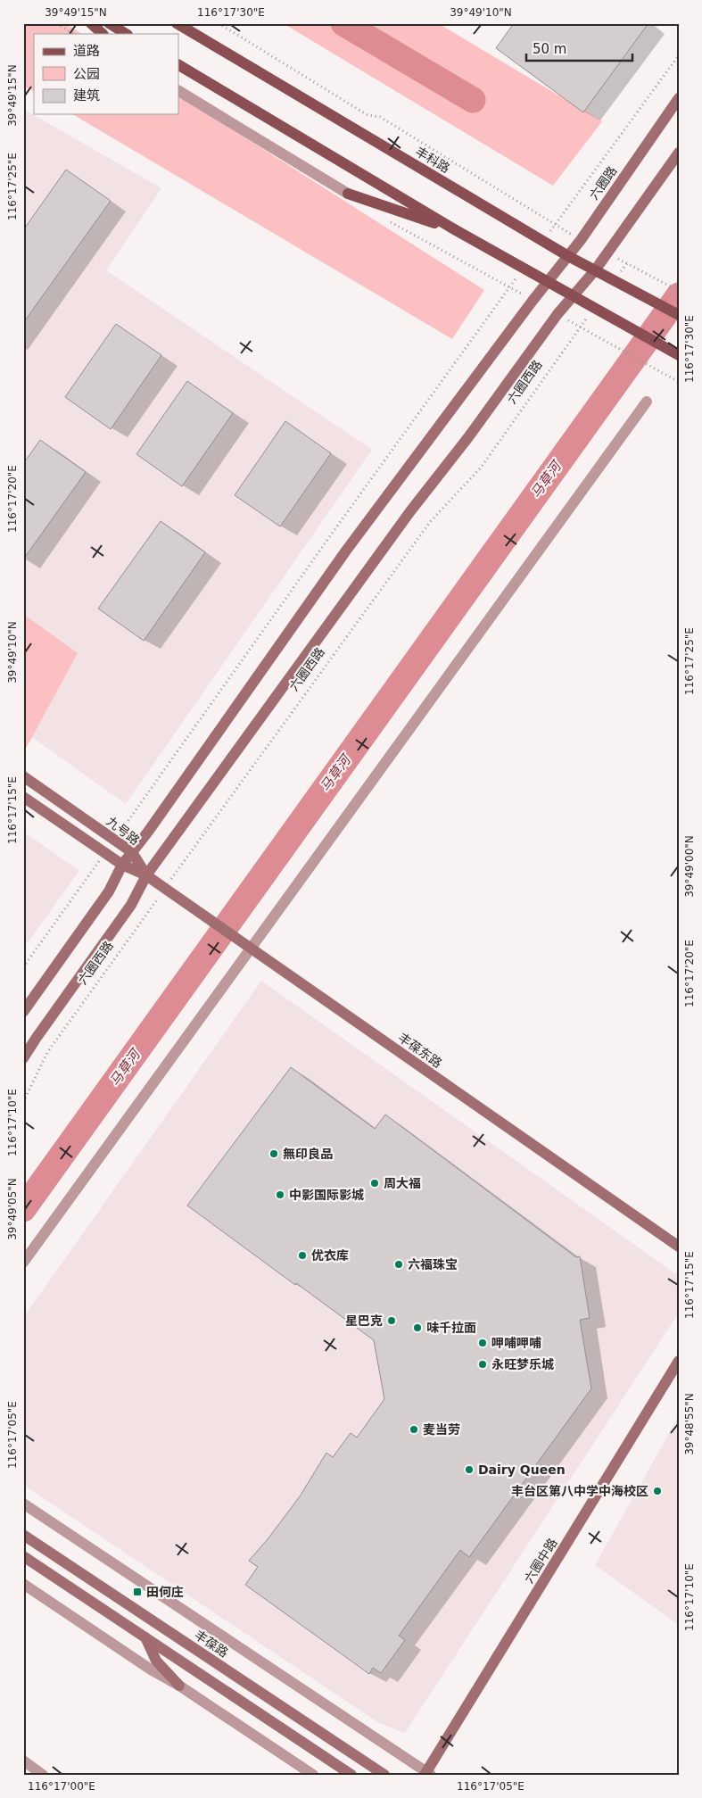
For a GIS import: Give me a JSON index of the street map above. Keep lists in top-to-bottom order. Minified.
{"streets":{"main road":["丰科路","六圈路","六圈西路","九号路","丰葆东路","六圈中路","丰葆路"]},"crossings":[["丰科路","六圈路"],["六圈西路","九号路"],["六圈西路","丰葆东路"],["九号路","丰葆东路"]],"water":["马草河"],"places":{"other":["無印良品","周大福","中影国际影城","优衣库","六福珠宝","星巴克","味千拉面","呷哺呷哺","永旺梦乐城","麦当劳","Dairy Queen","丰台区第八中学中海校区"],"transit":["田何庄"]},"legend":["道路","公园","建筑"],"scale_bar":"50 m","coordinates":["39°49'15\"N","116°17'30\"E","39°49'10\"N","116°17'25\"E","116°17'20\"E","116°17'15\"E","39°49'00\"N","116°17'10\"E","39°49'05\"N","39°48'55\"N","116°17'05\"E","116°17'00\"E"]}
